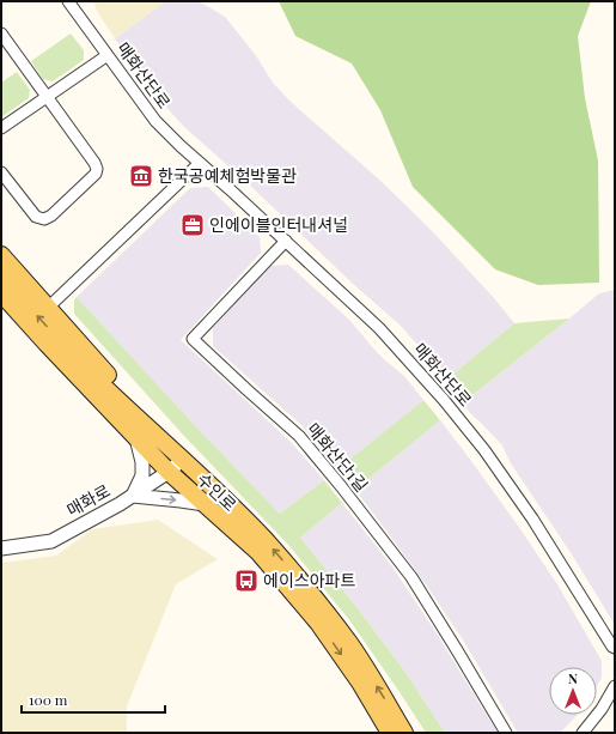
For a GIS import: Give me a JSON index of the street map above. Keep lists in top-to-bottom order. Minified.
{"streets":{"main road":["수인로"],"street":["매화산단로","매화산단1길","매화로"]},"crossings":[["매화산단로","매화산단1길"],["수인로","매화로"]],"places":{"museum":["한국공예체험박물관"],"office":["인에이블인터내셔널"],"bus stop":["에이스아파트"]},"scale_bar":"100 m","north":"top"}
